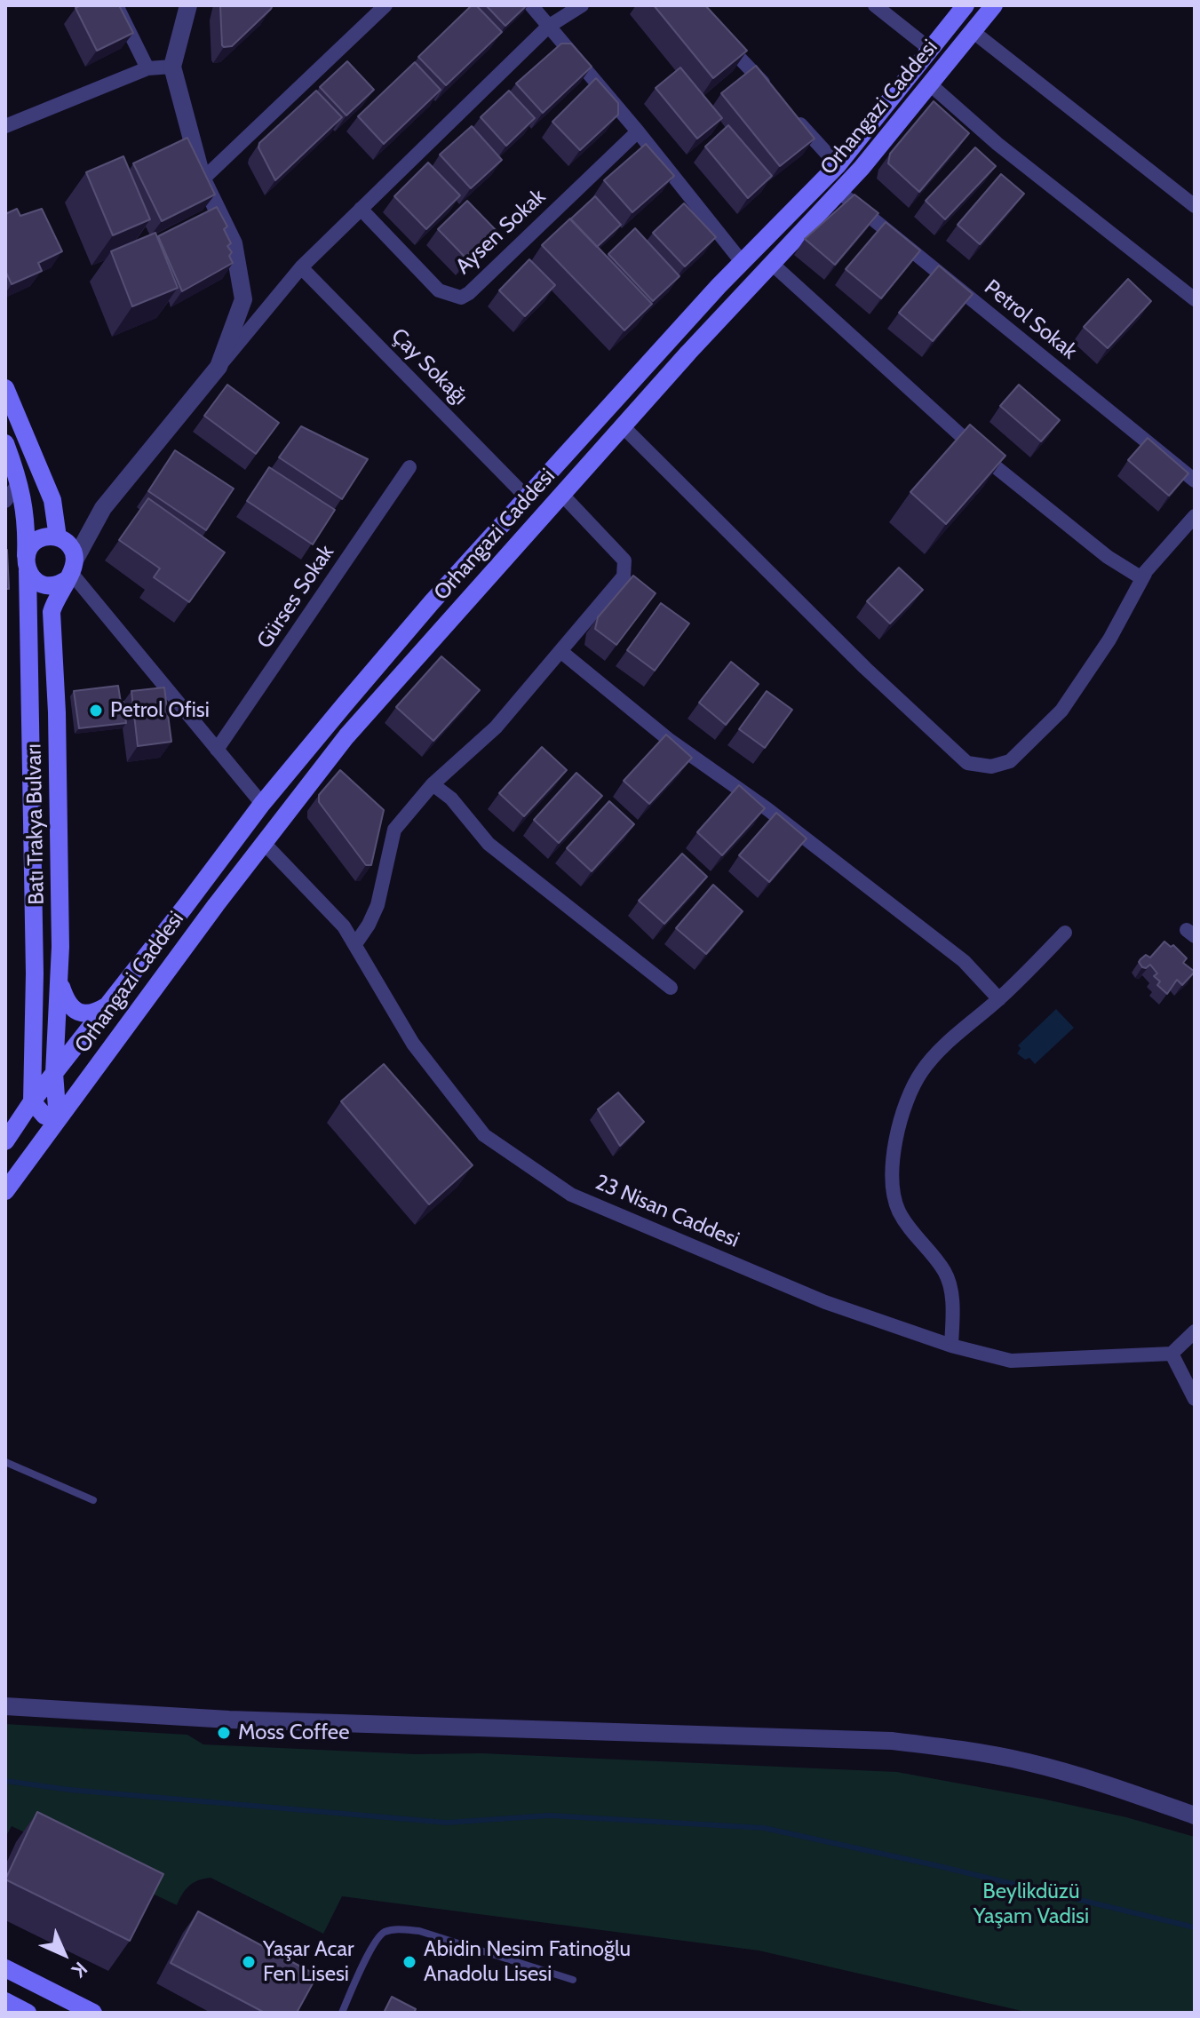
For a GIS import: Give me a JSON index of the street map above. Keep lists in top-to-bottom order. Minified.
{"streets":{"main road":["Orhangazi Caddesi","Batı Trakya Bulvarı"],"street":["Aysen Sokak","Petrol Sokak","Çay Sokağı","Gürses Sokak","23 Nisan Caddesi"]},"crossings":[["Orhangazi Caddesi","Petrol Sokak"],["Orhangazi Caddesi","Çay Sokağı"],["Orhangazi Caddesi","Batı Trakya Bulvarı"],["Orhangazi Caddesi","23 Nisan Caddesi"]],"parks":["Beylikdüzü Yaşam Vadisi"],"places":["Petrol Ofisi","Moss Coffee","Yaşar Acar Fen Lisesi","Abidin Nesim Fatinoğlu Anadolu Lisesi"],"north":"bottom right"}
